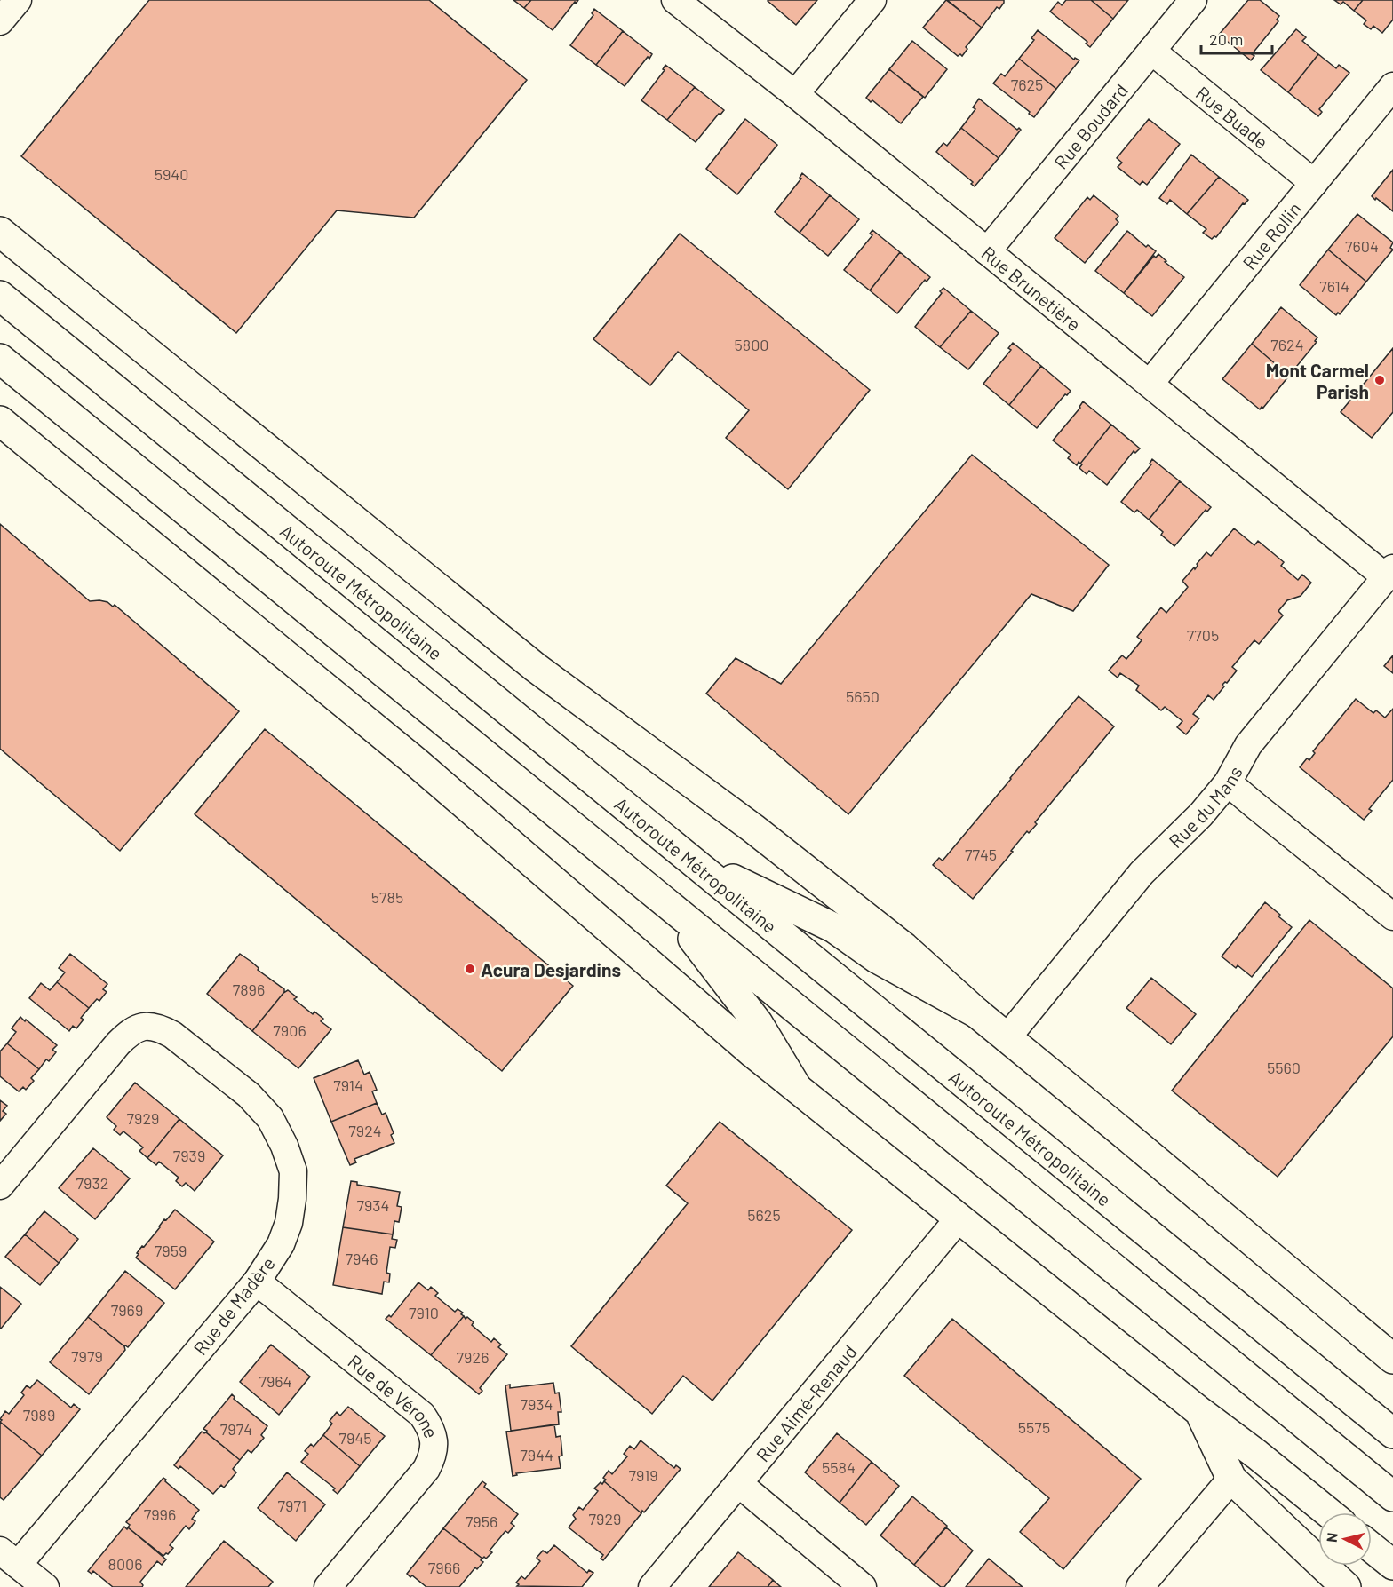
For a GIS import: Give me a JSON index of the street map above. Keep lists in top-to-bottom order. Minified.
{"streets":{"main road":["Autoroute Métropolitaine"],"street":["Rue Buade","Rue Boudard","Rue Rollin","Rue Brunetière","Rue du Mans","Rue de Madère","Rue de Vérone","Rue Aimé-Renaud"]},"crossings":[["Rue Buade","Rue Boudard"],["Rue Buade","Rue Rollin"],["Rue Boudard","Rue Brunetière"],["Rue Rollin","Rue Brunetière"],["Rue Brunetière","Rue du Mans"],["Rue de Madère","Rue de Vérone"]],"places":["Mont Carmel Parish","Acura Desjardins"],"house_numbers":["7625","5940","7604","7614","5800","7624","7705","5650","7745","5785","7896","7906","5560","7914","7929","7924","7939","7932","7934","5625","7959","7946","7969","7910","7979","7926","7964","7934","7989","5575","7974","7945","7944","5584","7919","7971","7996","7929","7956","8006","7966"],"scale_bar":"20 m","north":"left"}
